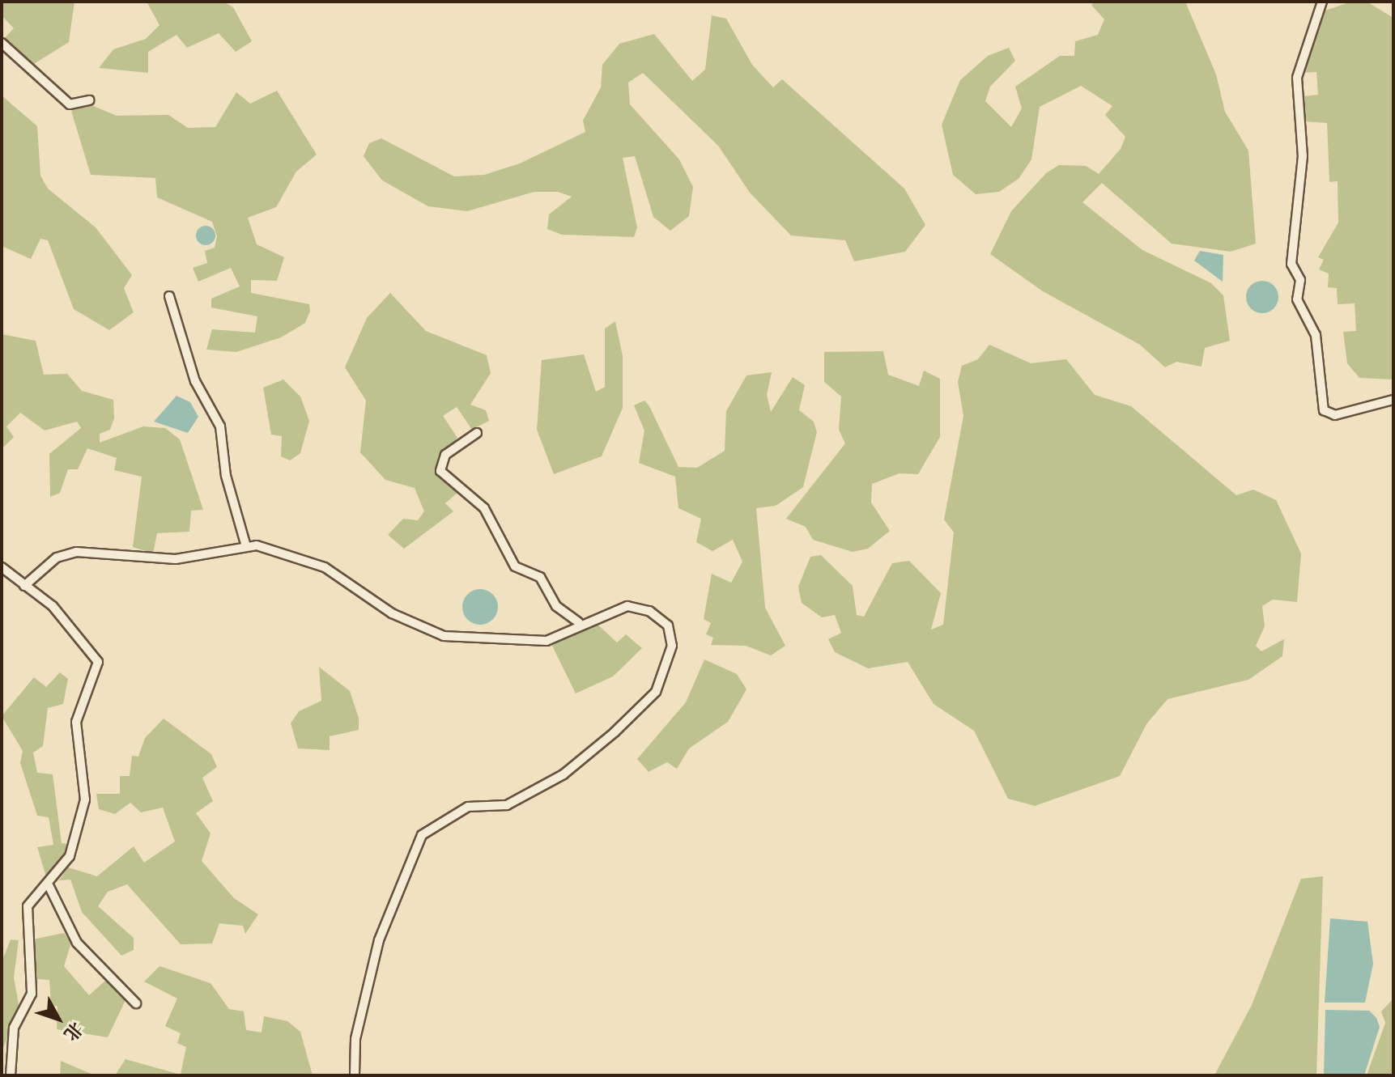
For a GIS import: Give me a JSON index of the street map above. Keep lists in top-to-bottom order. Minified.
{"north":"bottom right"}
